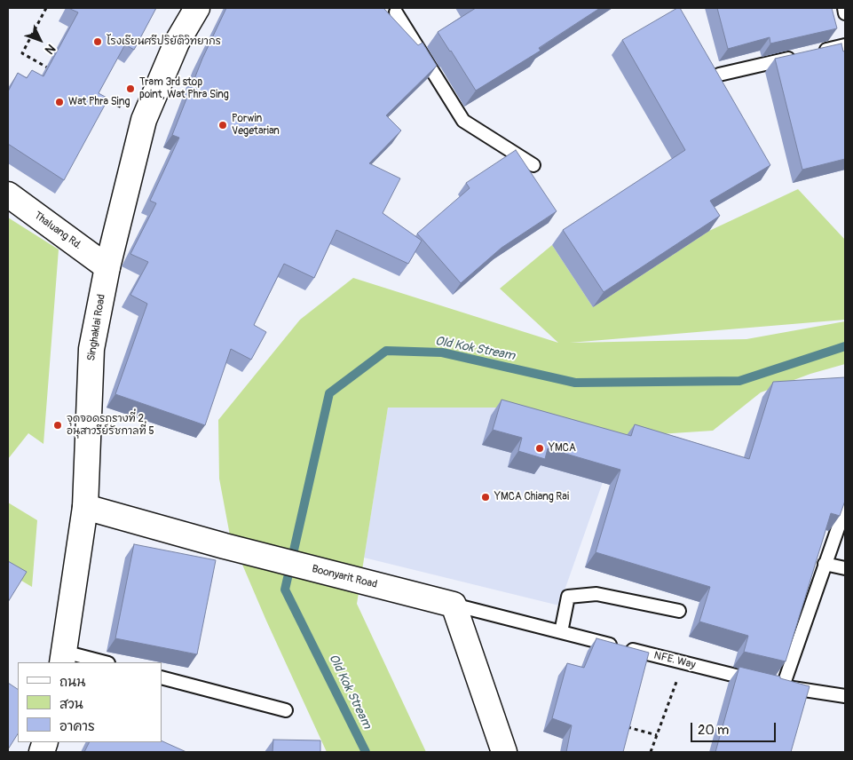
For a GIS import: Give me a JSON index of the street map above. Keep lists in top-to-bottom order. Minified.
{"streets":{"main road":["Thaluang Rd.","Singhaklai Road","Boonyarit Road"],"lane":["NFE. Way"]},"crossings":[["Thaluang Rd.","Singhaklai Road"],["Singhaklai Road","Boonyarit Road"],["Boonyarit Road","NFE. Way"]],"water":["Old Kok Stream"],"places":["โรงเรียนศรีปริยัติวิทยากร","Tram 3rd stop point, Wat Phra Sing","Wat Phra Sing","Porwin Vegetarian","จุดจอดรถรางที่ 2 อนุสาวรีย์รัชกาลที่ 5","YMCA","YMCA Chiang Rai"],"legend":["ถนน","สวน","อาคาร"],"scale_bar":"20 m","north":"bottom right"}
